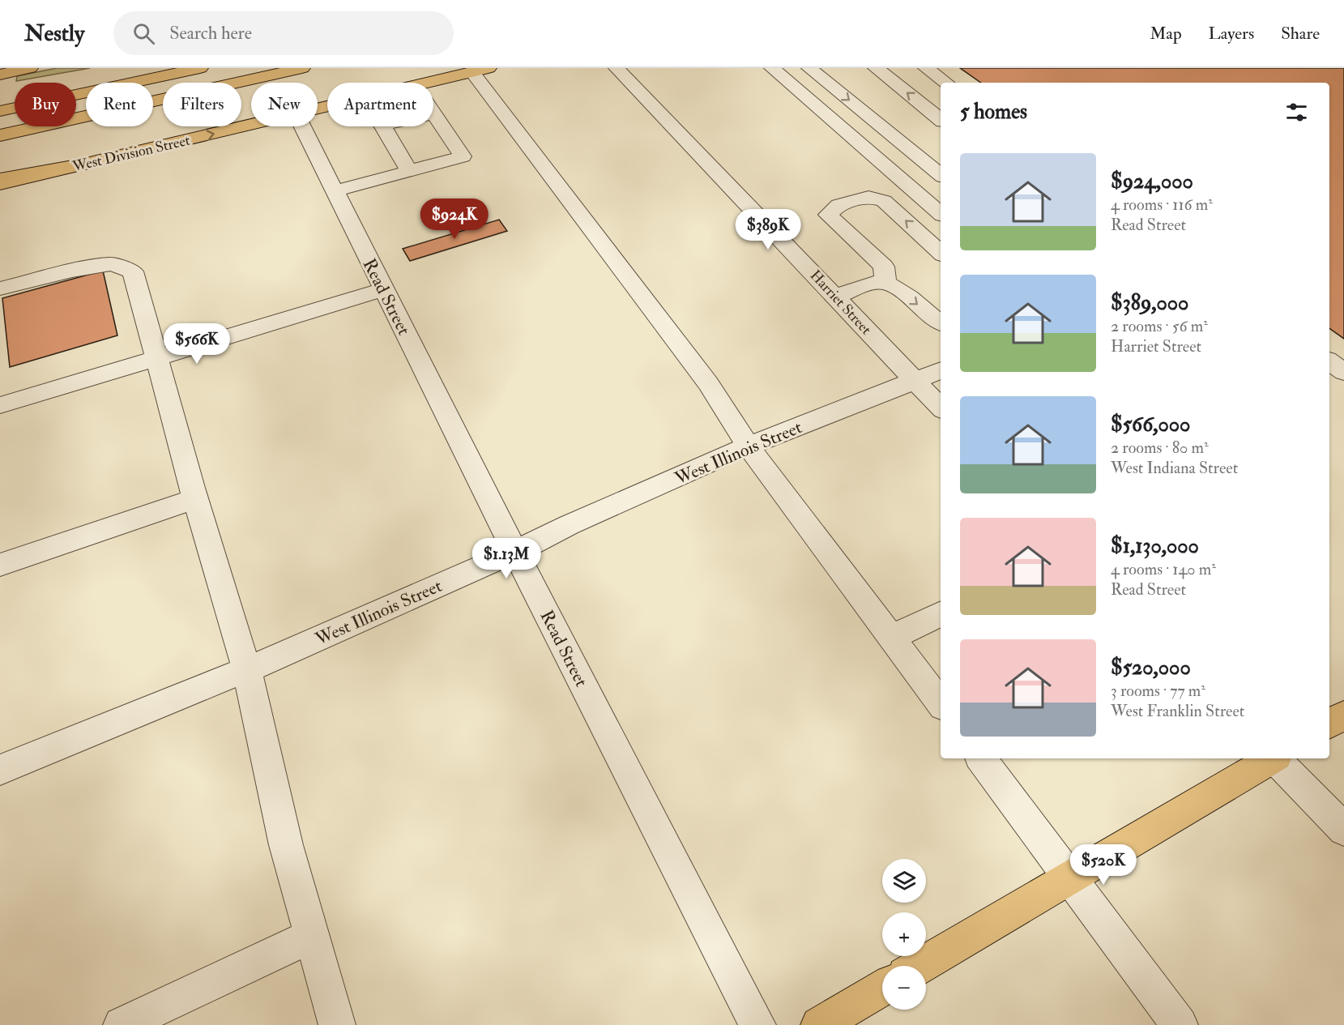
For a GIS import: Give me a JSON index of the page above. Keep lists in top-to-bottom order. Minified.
{"streets":{"main road":["West Division Street"],"street":["Read Street","Harriet Street","West Illinois Street"]},"crossings":[["Read Street","West Illinois Street"],["Harriet Street","West Illinois Street"]],"page":{"header":"Nestly","search":"Search here","nav":["Map","Layers","Share"],"chip":["Buy","Rent","Filters","New","Apartment"],"heading":"5 homes","list":[{"name":"$924,000","note":"4 rooms · 116 m² · Read Street"},{"name":"$389,000","note":"2 rooms · 56 m² · Harriet Street"},{"name":"$566,000","note":"2 rooms · 80 m² · West Indiana Street"},{"name":"$1,130,000","note":"4 rooms · 140 m² · Read Street"},{"name":"$520,000","note":"3 rooms · 77 m² · West Franklin Street"}],"price":["$924K","$389K","$566K","$1.13M","$520K"],"map_buttons":["+","−"]}}
